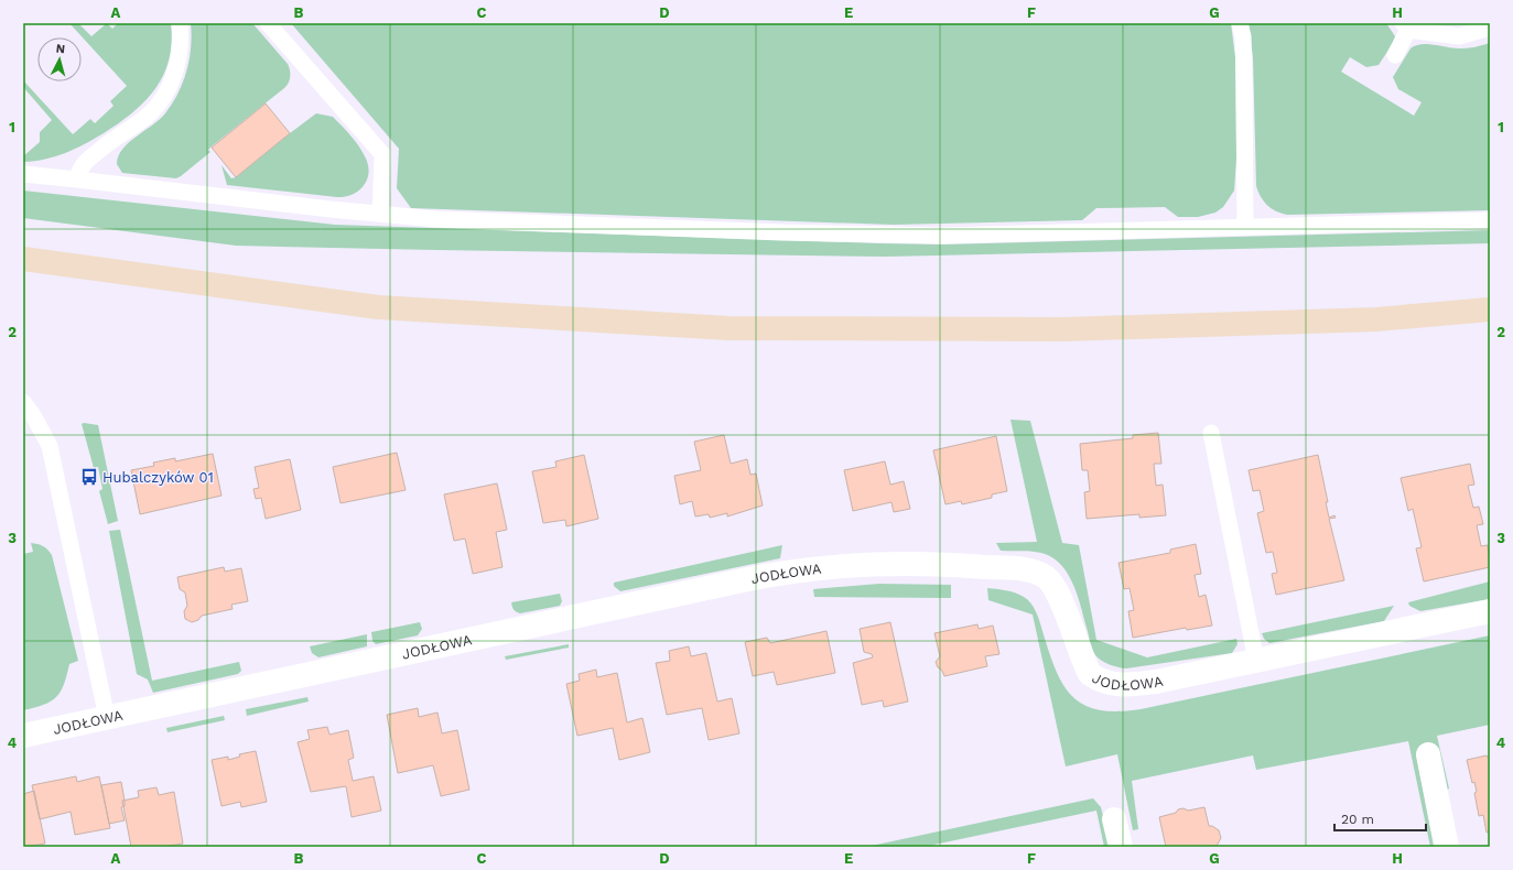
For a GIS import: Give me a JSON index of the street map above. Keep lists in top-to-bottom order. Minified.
{"streets":{"street":["JODŁOWA"]},"places":{"bus stop":["Hubalczyków 01"]},"scale_bar":"20 m","north":"top","grid":{"columns":["A","B","C","D","E","F","G","H"],"rows":["1","2","3","4"]}}
